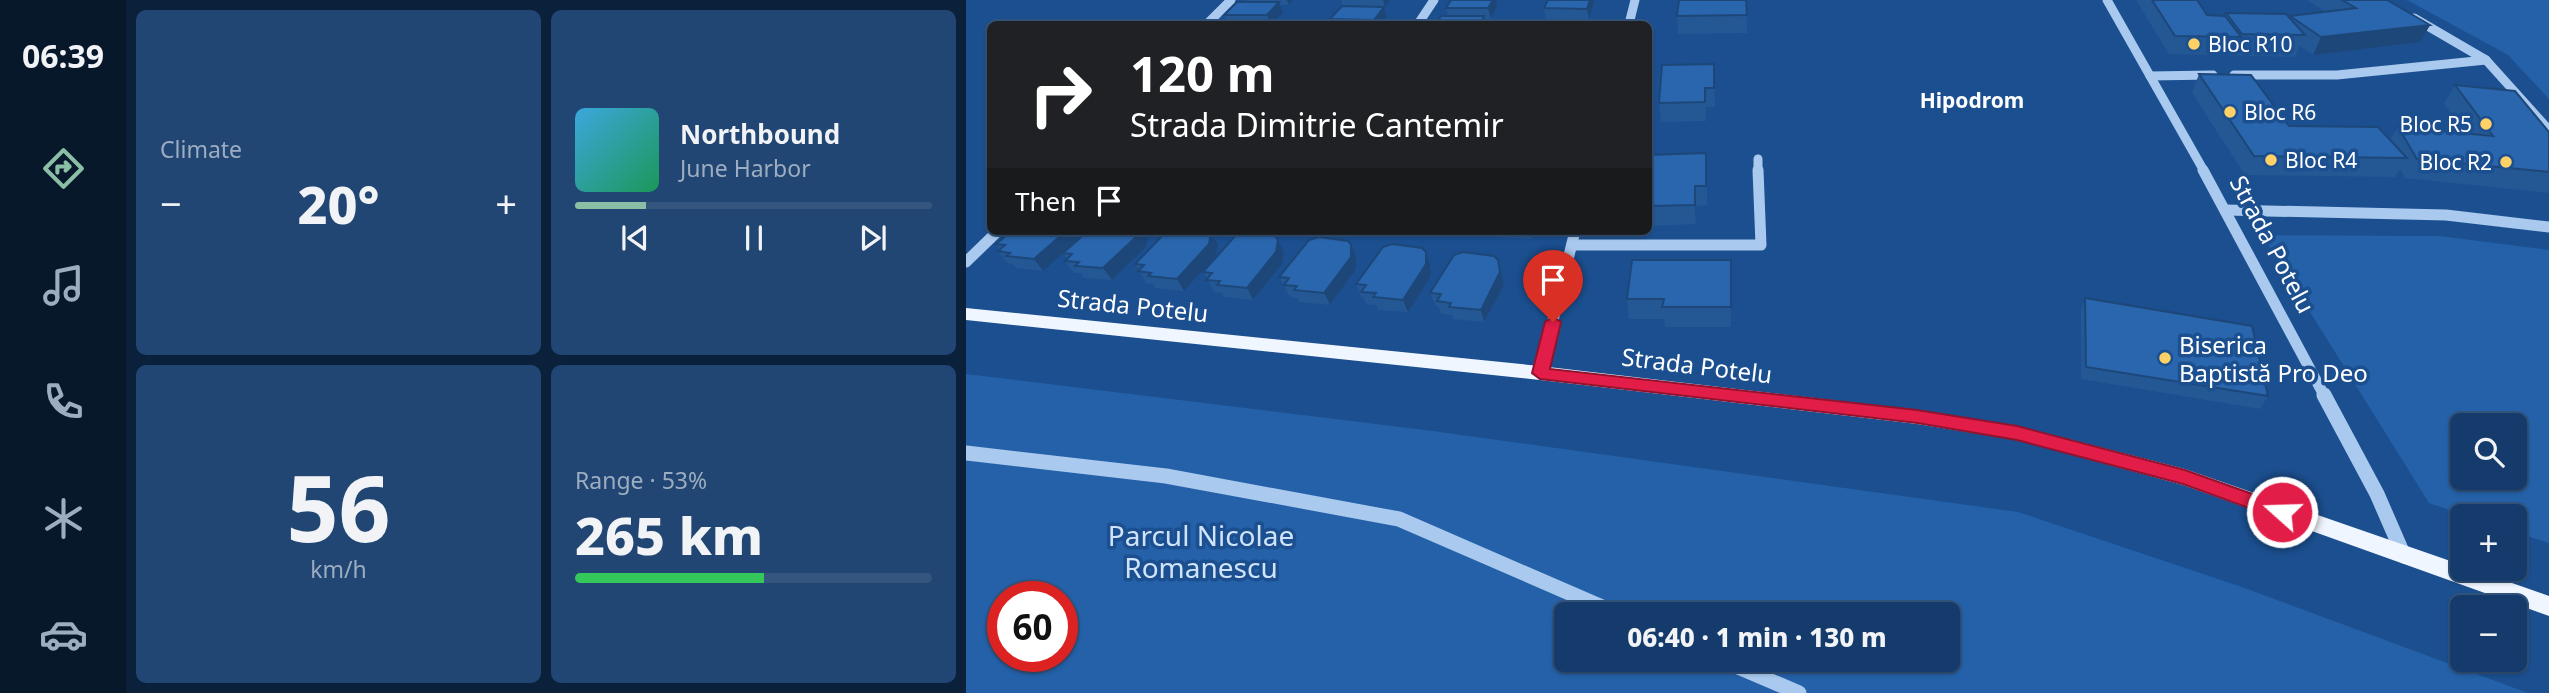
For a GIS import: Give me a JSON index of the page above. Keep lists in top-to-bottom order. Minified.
{"streets":{"main road":["Strada Potelu"]},"districts":["Hipodrom"],"parks":["Parcul Nicolae Romanescu"],"places":["Bloc R10","Bloc R6","Bloc R5","Bloc R4","Bloc R2","Biserica Baptistă Pro Deo"],"page":{"tabs":"06:39","tile":["Climate",["56","km/h"],["Range · 53%","265 km"]],"turn":["120 m","Strada Dimitrie Cantemir"],"song":["Northbound","June Harbor"],"then":"Then","heat":["−","20°","+"],"map_buttons":["+","−"],"limit":"60","trip":"06:40 · 1 min · 130 m"}}
